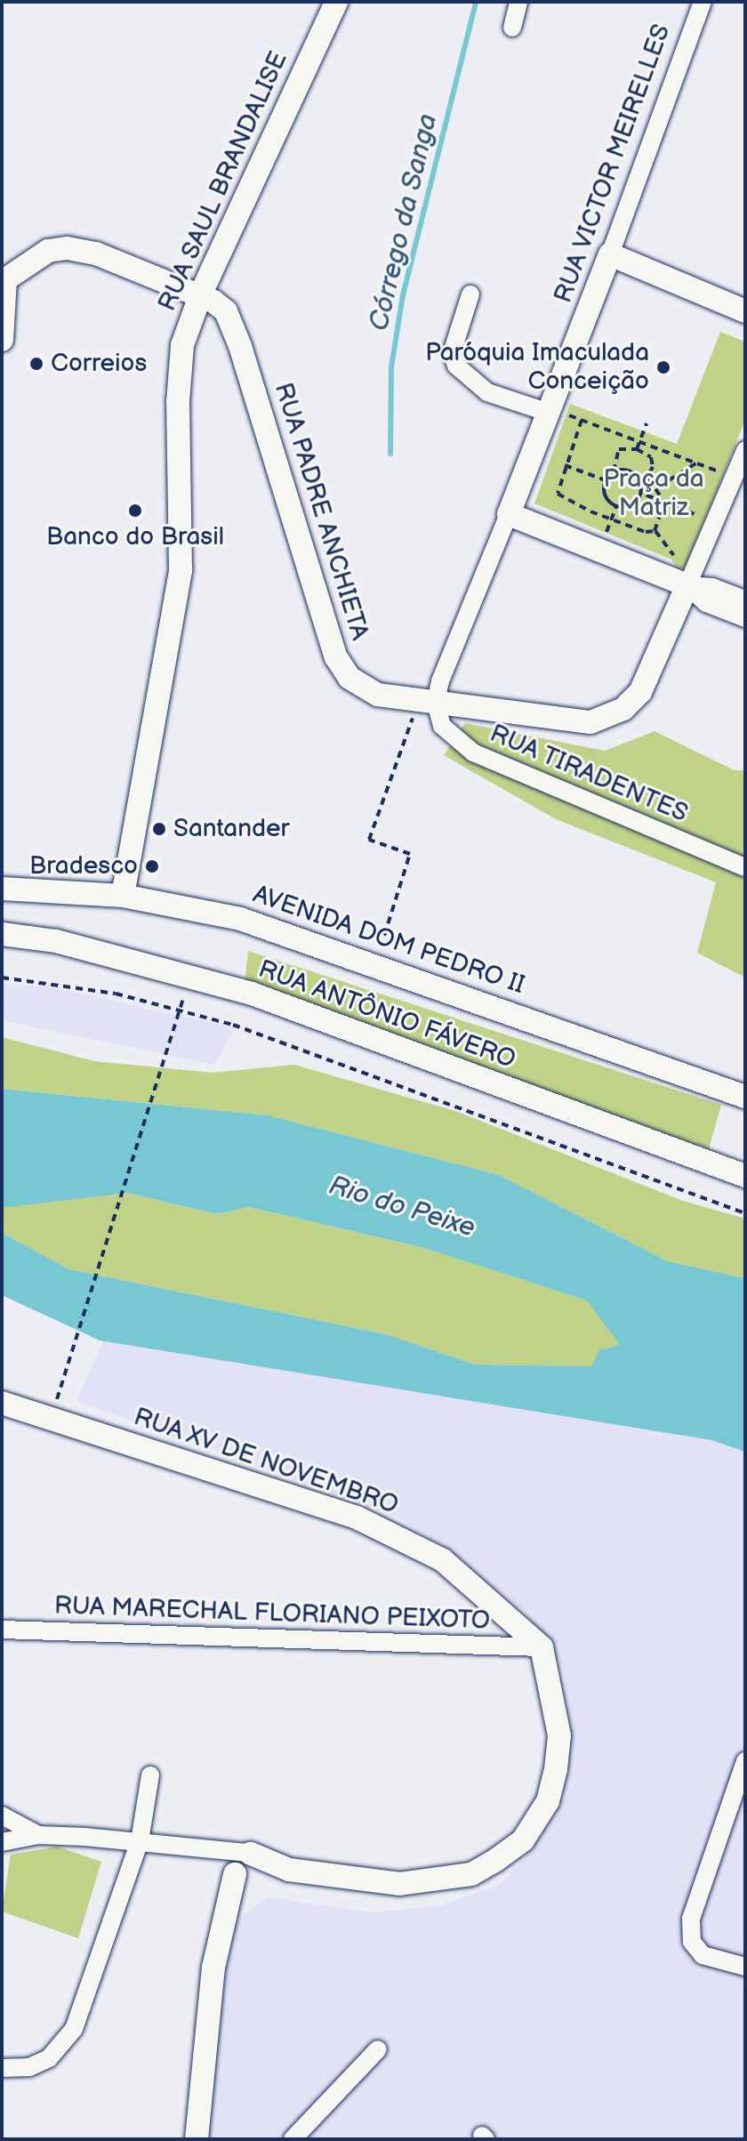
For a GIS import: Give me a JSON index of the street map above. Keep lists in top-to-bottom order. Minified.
{"streets":{"main road":["RUA VICTOR MEIRELLES","RUA SAUL BRANDALISE","RUA PADRE ANCHIETA","AVENIDA DOM PEDRO II","RUA ANTÔNIO FÁVERO","RUA XV DE NOVEMBRO"],"street":["RUA TIRADENTES","RUA MARECHAL FLORIANO PEIXOTO"]},"crossings":[["RUA VICTOR MEIRELLES","RUA PADRE ANCHIETA"],["RUA VICTOR MEIRELLES","RUA TIRADENTES"],["RUA SAUL BRANDALISE","RUA PADRE ANCHIETA"],["RUA SAUL BRANDALISE","AVENIDA DOM PEDRO II"],["RUA PADRE ANCHIETA","RUA TIRADENTES"],["RUA XV DE NOVEMBRO","RUA MARECHAL FLORIANO PEIXOTO"]],"water":["Córrego da Sanga","Rio do Peixe"],"parks":["Praça da Matriz"],"places":["Correios","Paróquia Imaculada Conceição","Banco do Brasil","Santander","Bradesco"]}
